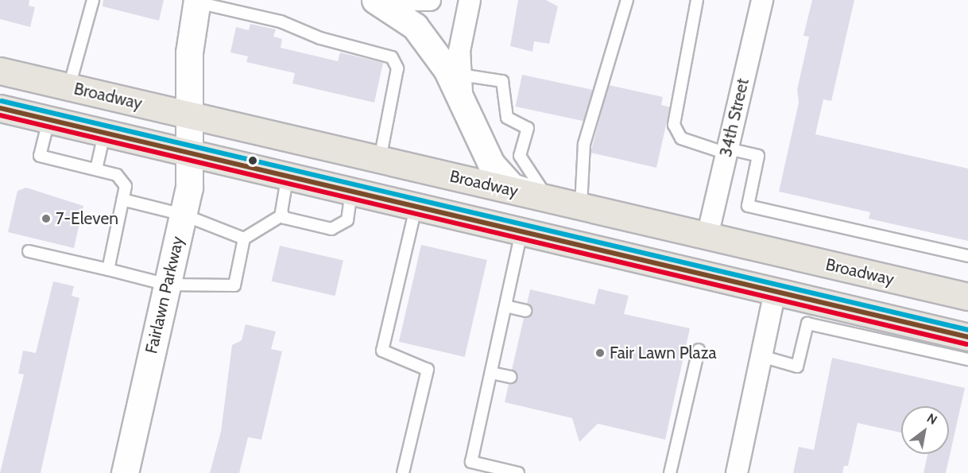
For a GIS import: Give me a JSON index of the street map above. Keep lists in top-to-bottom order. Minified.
{"streets":{"main road":["Broadway"],"street":["34th Street","Fairlawn Parkway"]},"crossings":[["Broadway","34th Street"],["Broadway","Fairlawn Parkway"]],"places":["7-Eleven","Fair Lawn Plaza"],"north":"top right"}
